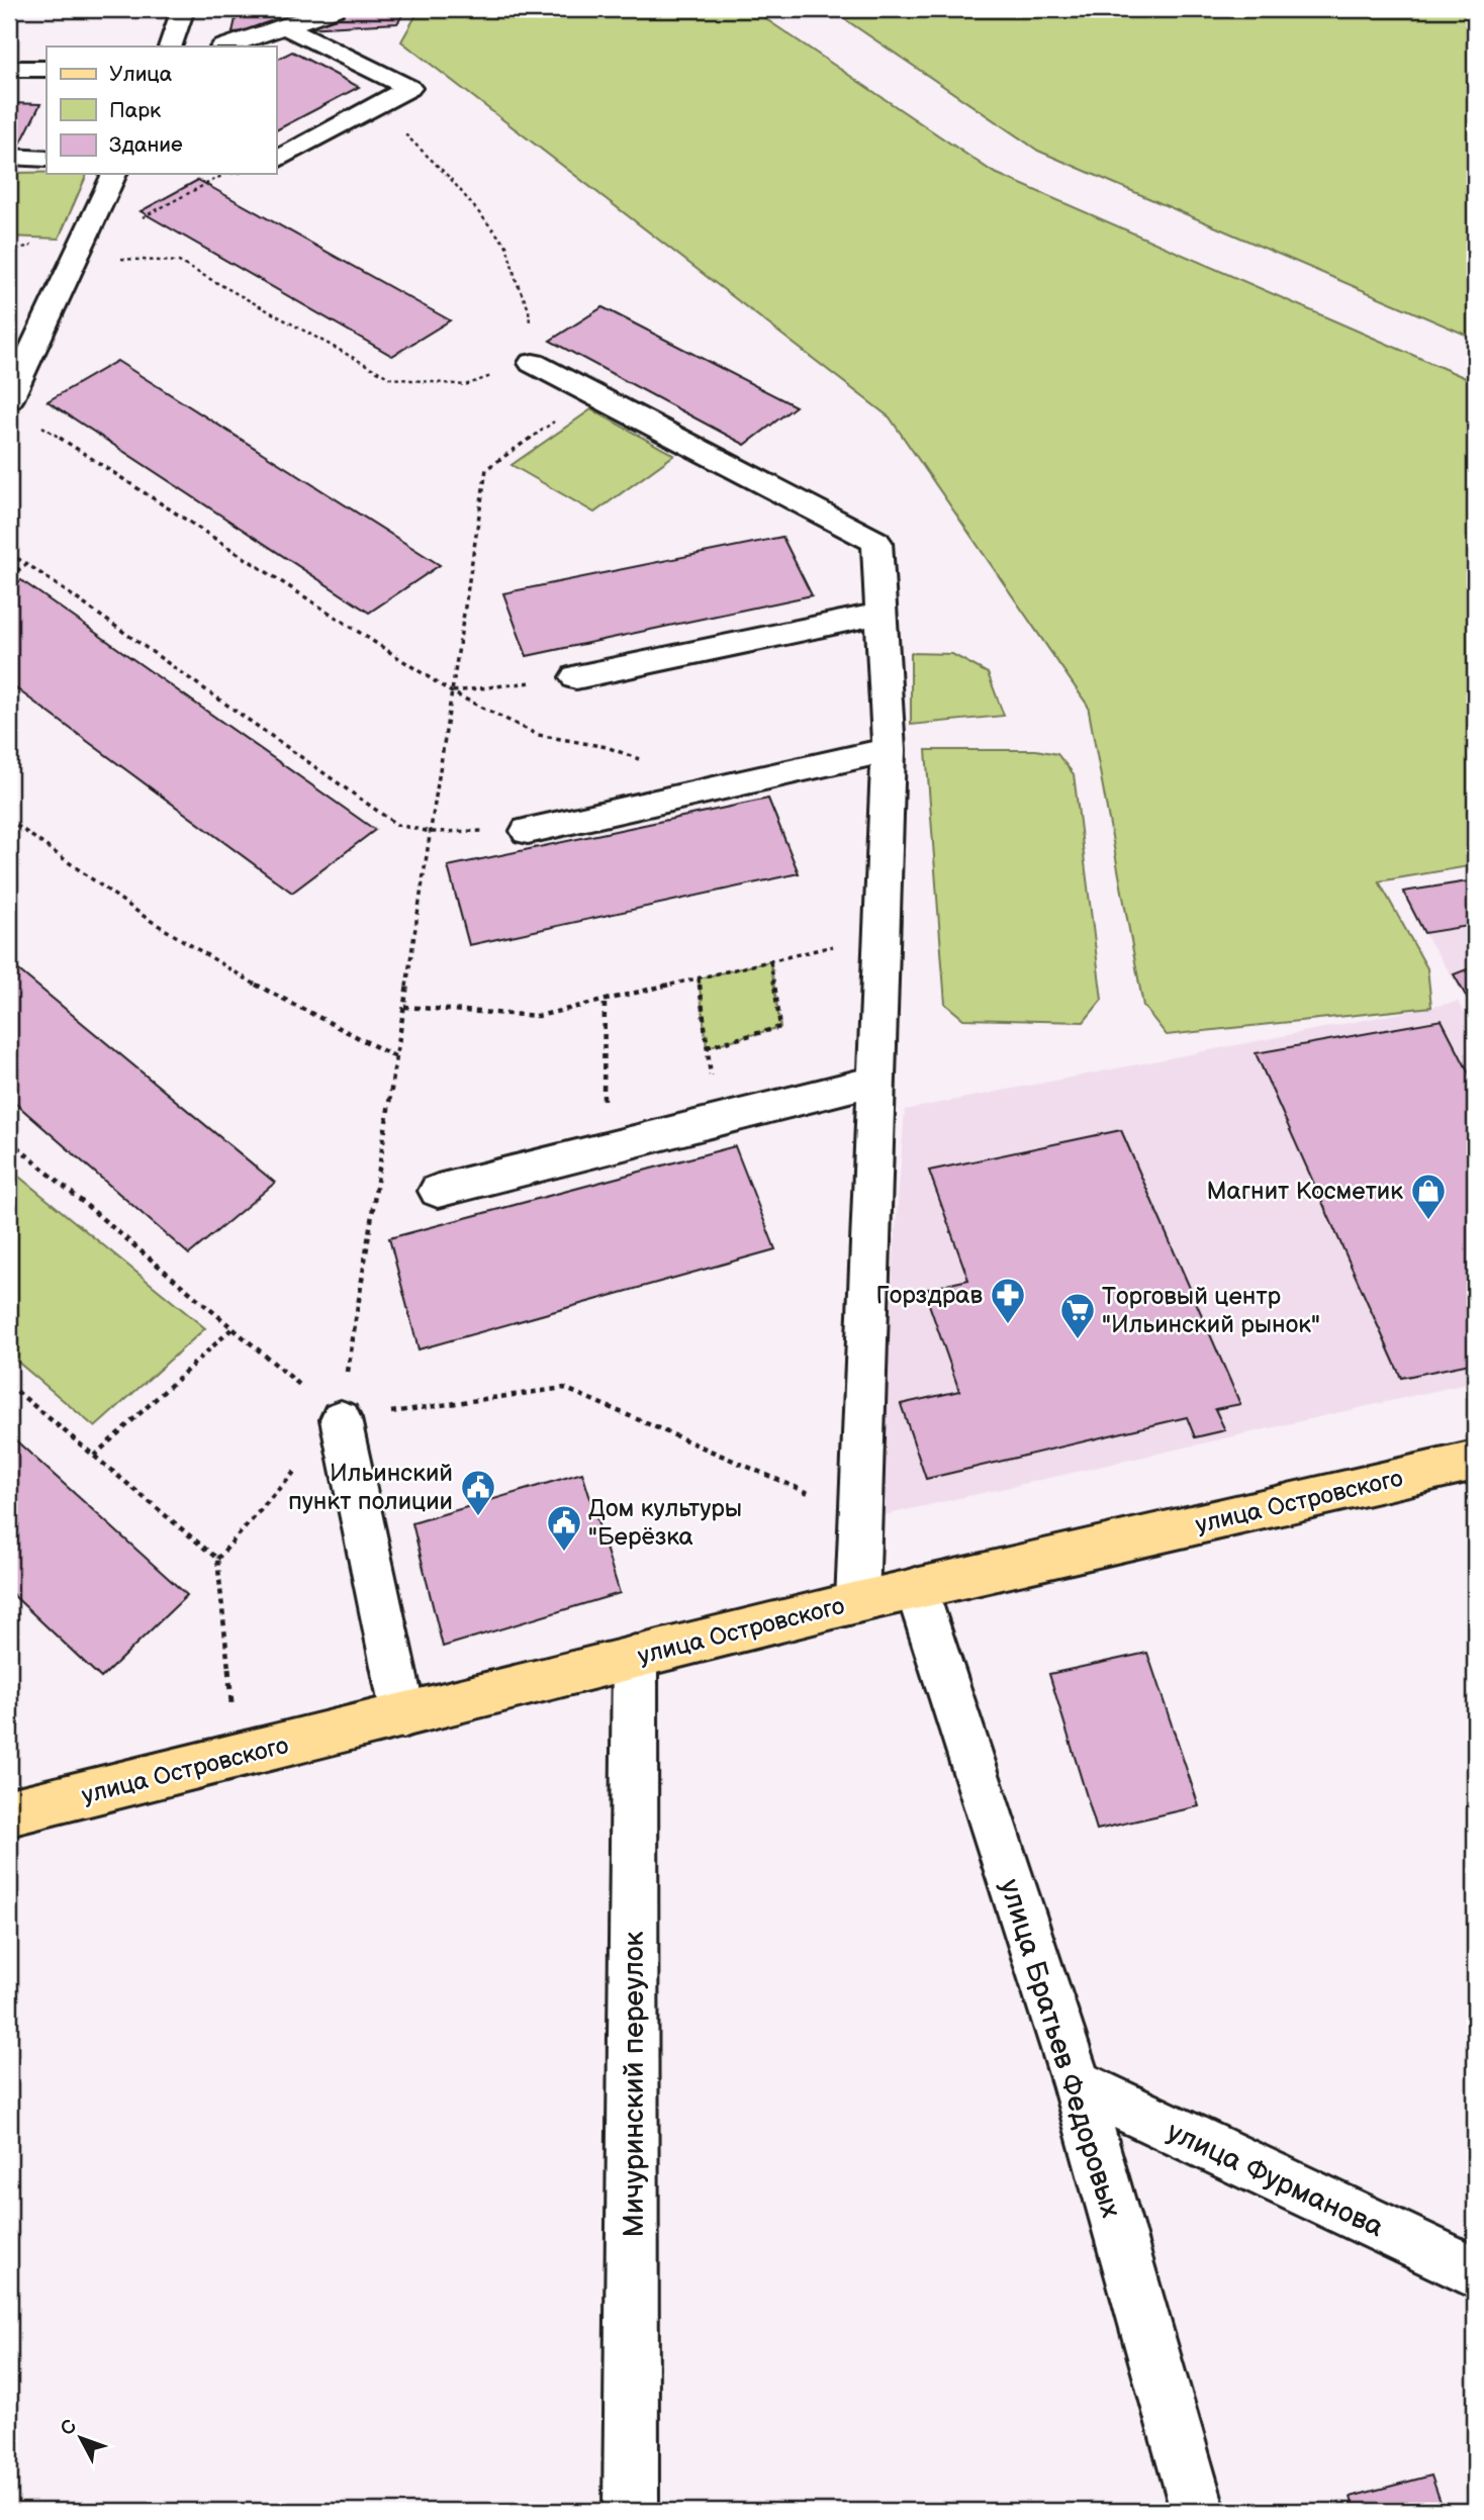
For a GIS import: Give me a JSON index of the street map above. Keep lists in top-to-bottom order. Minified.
{"streets":{"main road":["улица Островского"],"street":["улица Братьев Федоровых","Мичуринский переулок","улица Фурманова"]},"crossings":[["улица Островского","улица Братьев Федоровых"],["улица Островского","Мичуринский переулок"],["улица Братьев Федоровых","улица Фурманова"]],"places":{"shop":["Магнит Косметик"],"pharmacy":["Горздрав"],"supermarket":["Торговый центр \"Ильинский рынок\""],"public building":["Ильинский пункт полиции","Дом культуры \"Берёзка"]},"legend":["Улица","Парк","Здание"],"north":"top left"}
